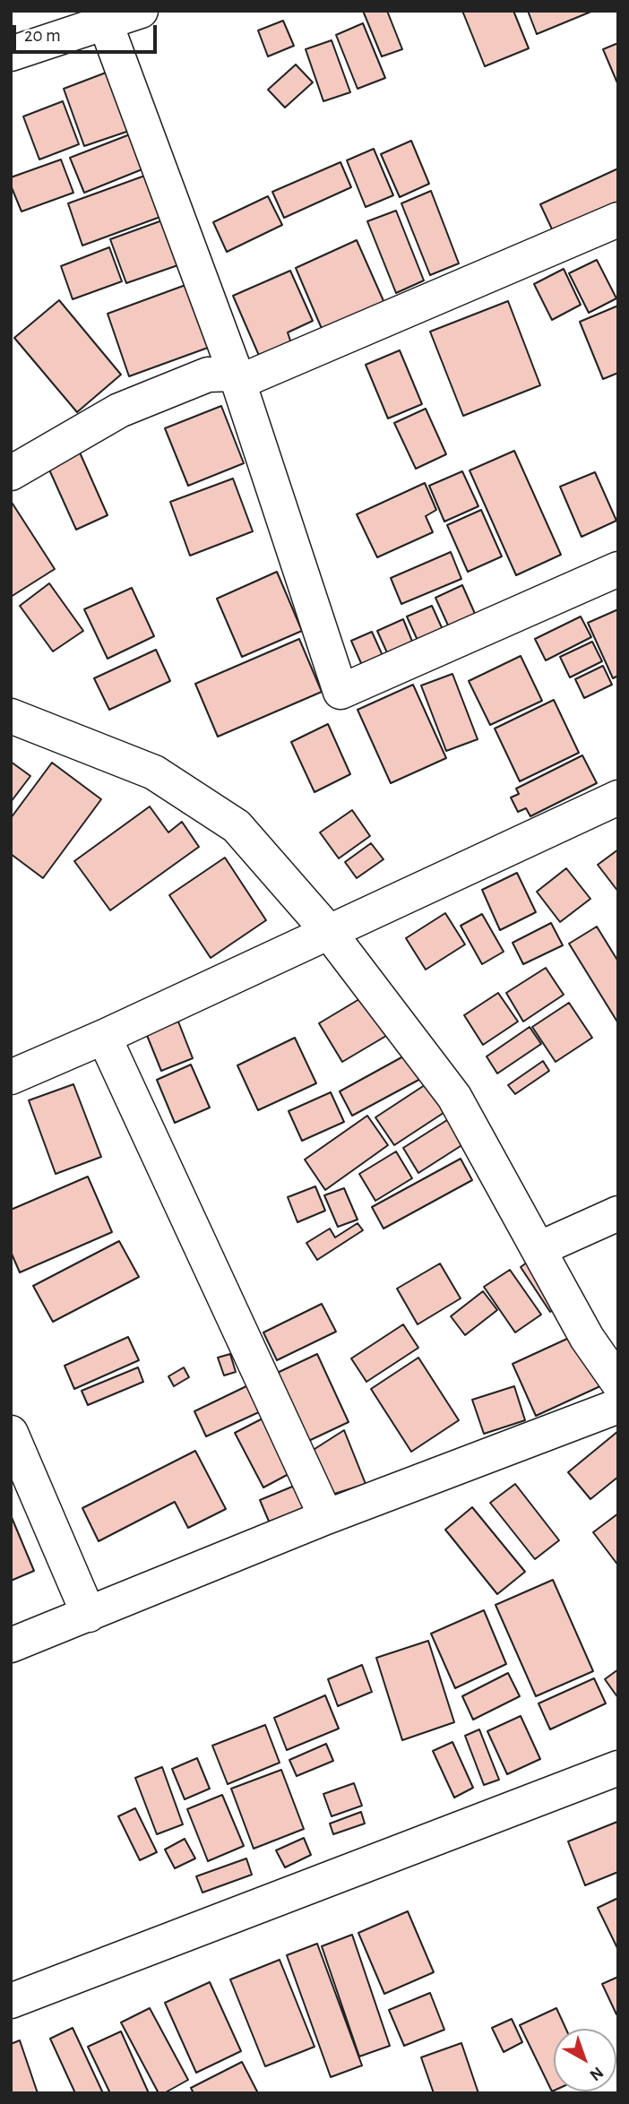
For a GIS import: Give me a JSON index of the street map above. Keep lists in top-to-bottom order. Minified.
{"scale_bar":"20 m","north":"bottom right"}
